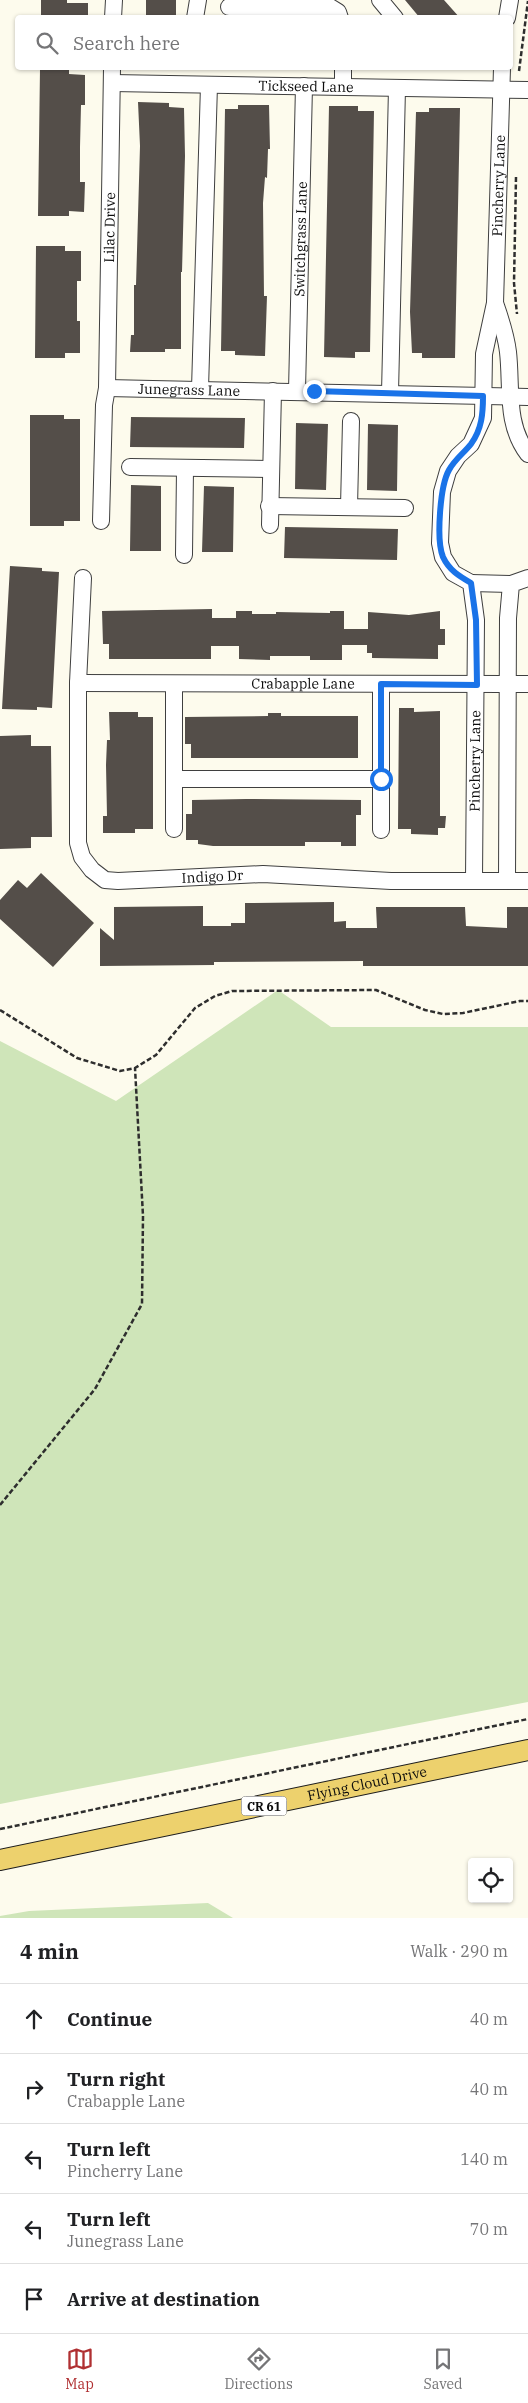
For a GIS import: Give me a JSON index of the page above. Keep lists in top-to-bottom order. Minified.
{"streets":{"main road":["Flying Cloud Drive","CR 61"],"street":["Tickseed Lane","Pincherry Lane","Lilac Drive","Switchgrass Lane","Junegrass Lane","Crabapple Lane","Indigo Dr"]},"crossings":[["Tickseed Lane","Pincherry Lane"],["Tickseed Lane","Lilac Drive"],["Tickseed Lane","Switchgrass Lane"],["Pincherry Lane","Junegrass Lane"],["Pincherry Lane","Crabapple Lane"],["Pincherry Lane","Indigo Dr"],["Lilac Drive","Junegrass Lane"],["Switchgrass Lane","Junegrass Lane"],["Crabapple Lane","Indigo Dr"]],"page":{"search":"Search here","heading":["4 min","Walk · 290 m"],"list":[["Continue","40 m"],["Turn right","Crabapple Lane","40 m"],["Turn left","Pincherry Lane","140 m"],["Turn left","Junegrass Lane","70 m"],"Arrive at destination"],"nav":["Map","Directions","Saved"]}}
